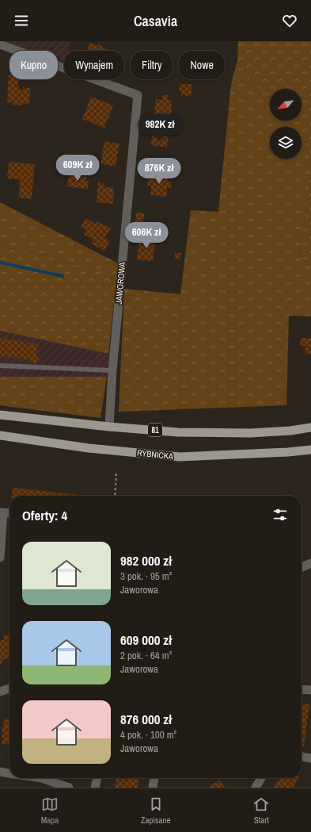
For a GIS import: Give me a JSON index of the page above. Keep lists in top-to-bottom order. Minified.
{"streets":{"main road":["81","RYBNICKA"],"street":["JAWOROWA"]},"north":"bottom left","page":{"header":"Casavia","chip":["Kupno","Wynajem","Filtry","Nowe"],"price":["982K zł","609K zł","876K zł","606K zł"],"heading":"Oferty: 4","list":[{"name":"982 000 zł","note":"3 pok. · 95 m² · Jaworowa"},{"name":"609 000 zł","note":"2 pok. · 64 m² · Jaworowa"},{"name":"876 000 zł","note":"4 pok. · 100 m² · Jaworowa"}],"tabs":["Mapa","Zapisane","Start"]}}
